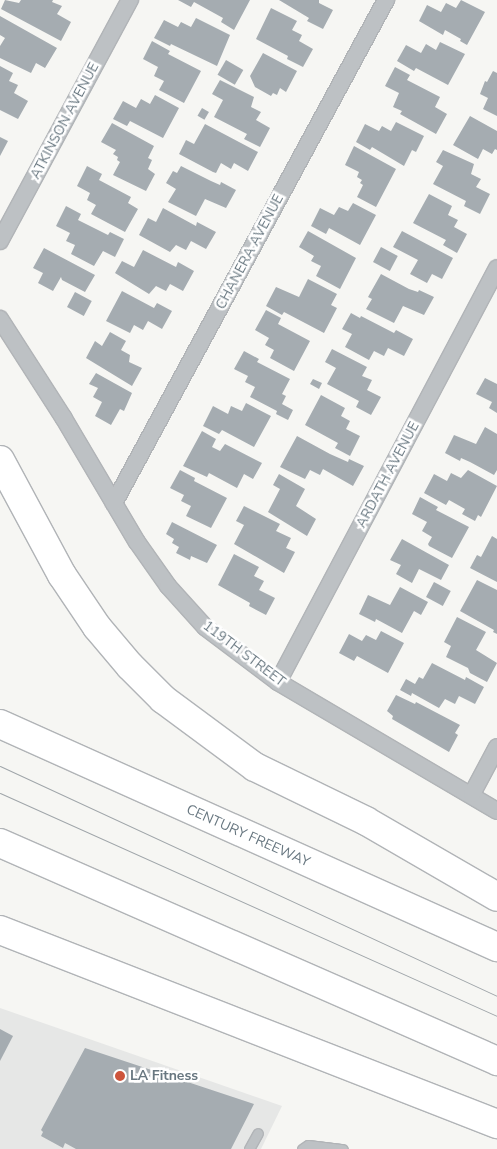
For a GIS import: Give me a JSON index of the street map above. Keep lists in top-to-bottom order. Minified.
{"streets":{"highway":["CENTURY FREEWAY"],"street":["ATKINSON AVENUE","CHANERA AVENUE","ARDATH AVENUE","119TH STREET"]},"crossings":[["CHANERA AVENUE","119TH STREET"],["ARDATH AVENUE","119TH STREET"]],"places":["LA Fitness"]}
